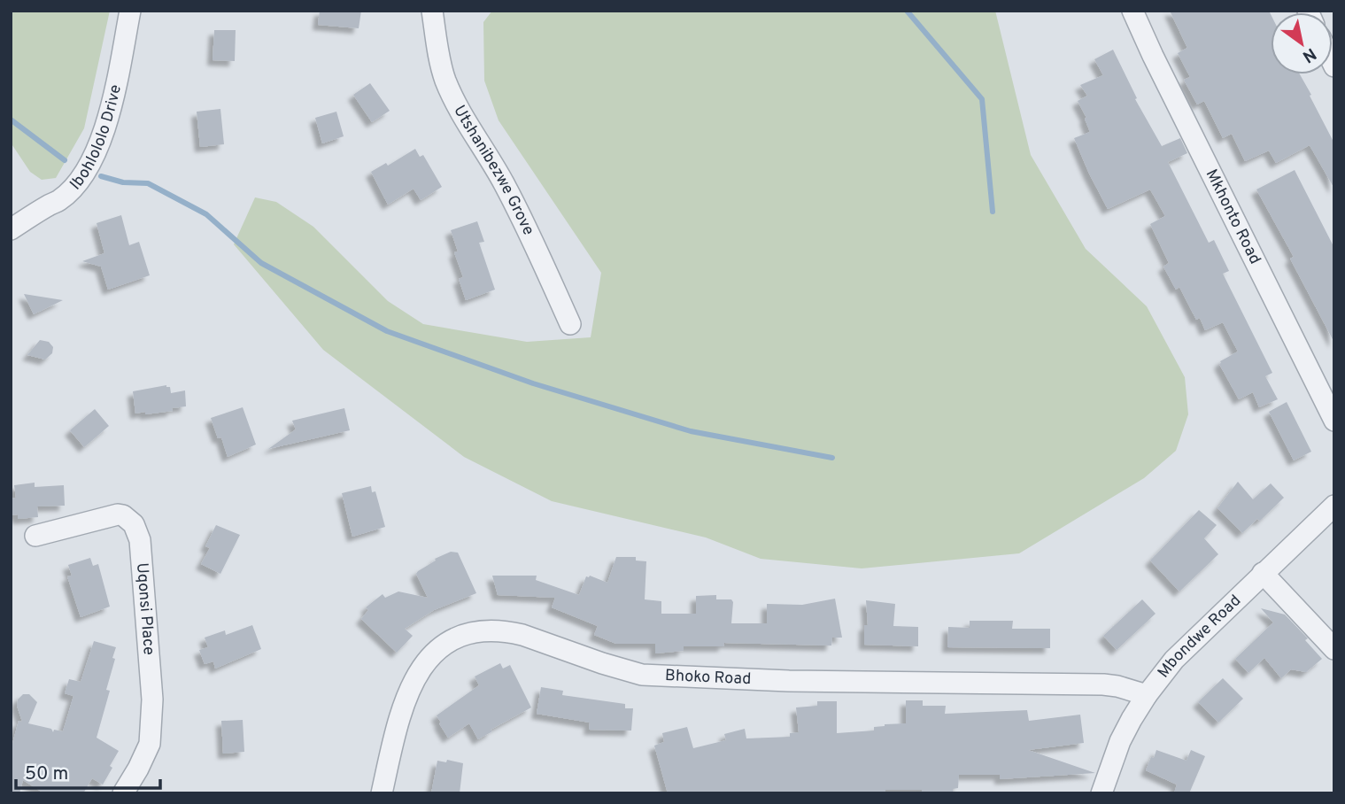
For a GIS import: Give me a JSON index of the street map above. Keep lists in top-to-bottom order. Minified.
{"streets":{"street":["Ibohlololo Drive","Utshanibezwe Grove","Mkhonto Road","Uqonsi Place","Mbondwe Road","Bhoko Road"]},"crossings":[["Mbondwe Road","Bhoko Road"]],"scale_bar":"50 m","north":"bottom right"}
